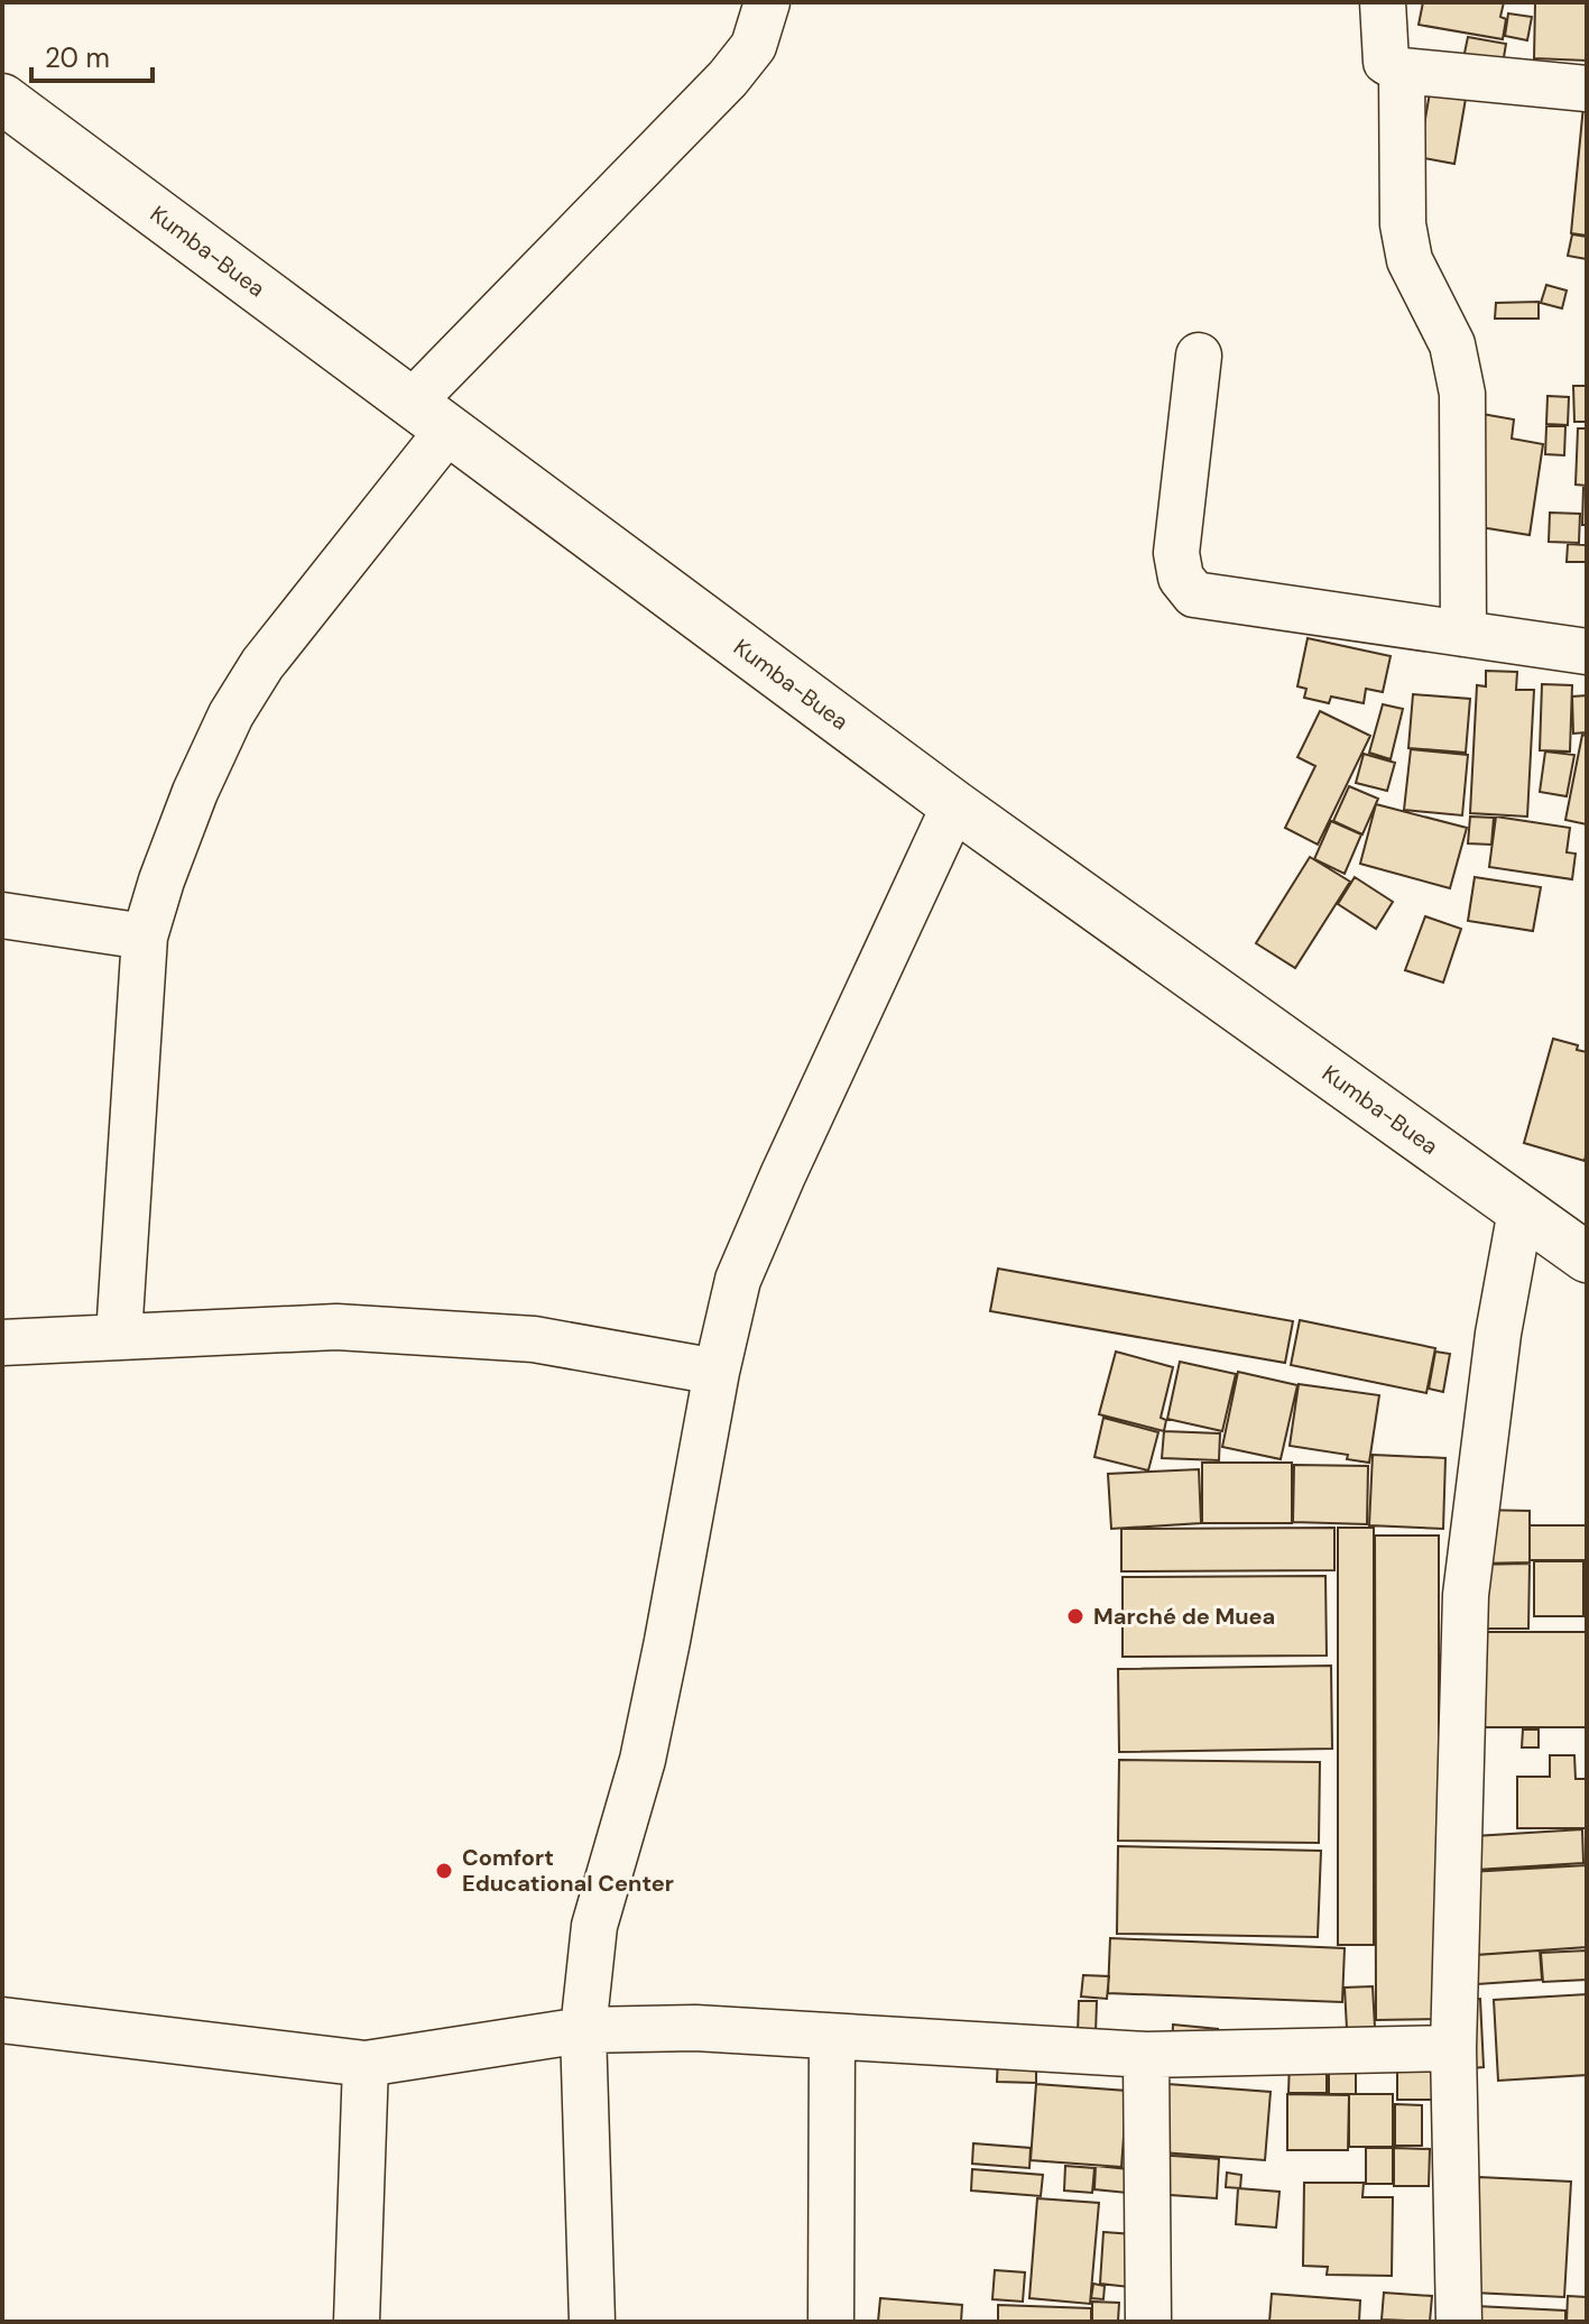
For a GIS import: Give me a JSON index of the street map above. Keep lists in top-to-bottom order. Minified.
{"streets":{"highway":["Kumba-Buea"]},"places":["Marché de Muea","Comfort Educational Center"],"scale_bar":"20 m"}
